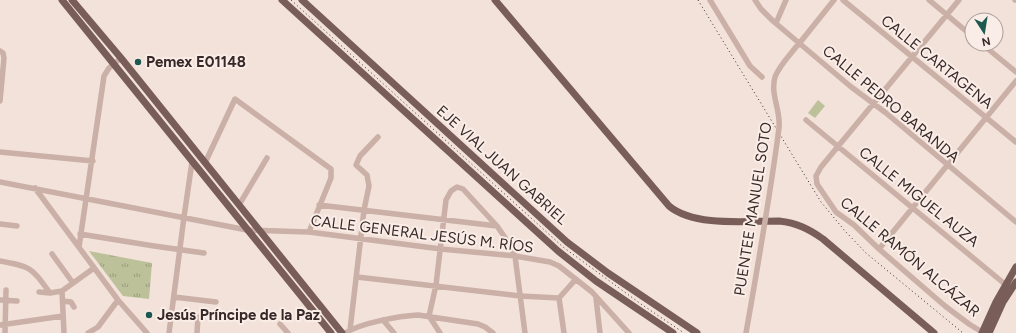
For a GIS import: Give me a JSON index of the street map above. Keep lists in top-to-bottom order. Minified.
{"streets":{"main road":["EJE VIAL JUAN GABRIEL"],"street":["CALLE CARTAGENA","CALLE PEDRO BARANDA","CALLE MIGUEL AUZA","PUENTEE MANUEL SOTO","CALLE GENERAL JESÚS M. RÍOS","CALLE RAMÓN ALCÁZAR"]},"crossings":[["CALLE PEDRO BARANDA","PUENTEE MANUEL SOTO"],["CALLE MIGUEL AUZA","CALLE RAMÓN ALCÁZAR"]],"places":["Pemex E01148","Jesús Príncipe de la Paz"],"north":"bottom"}
